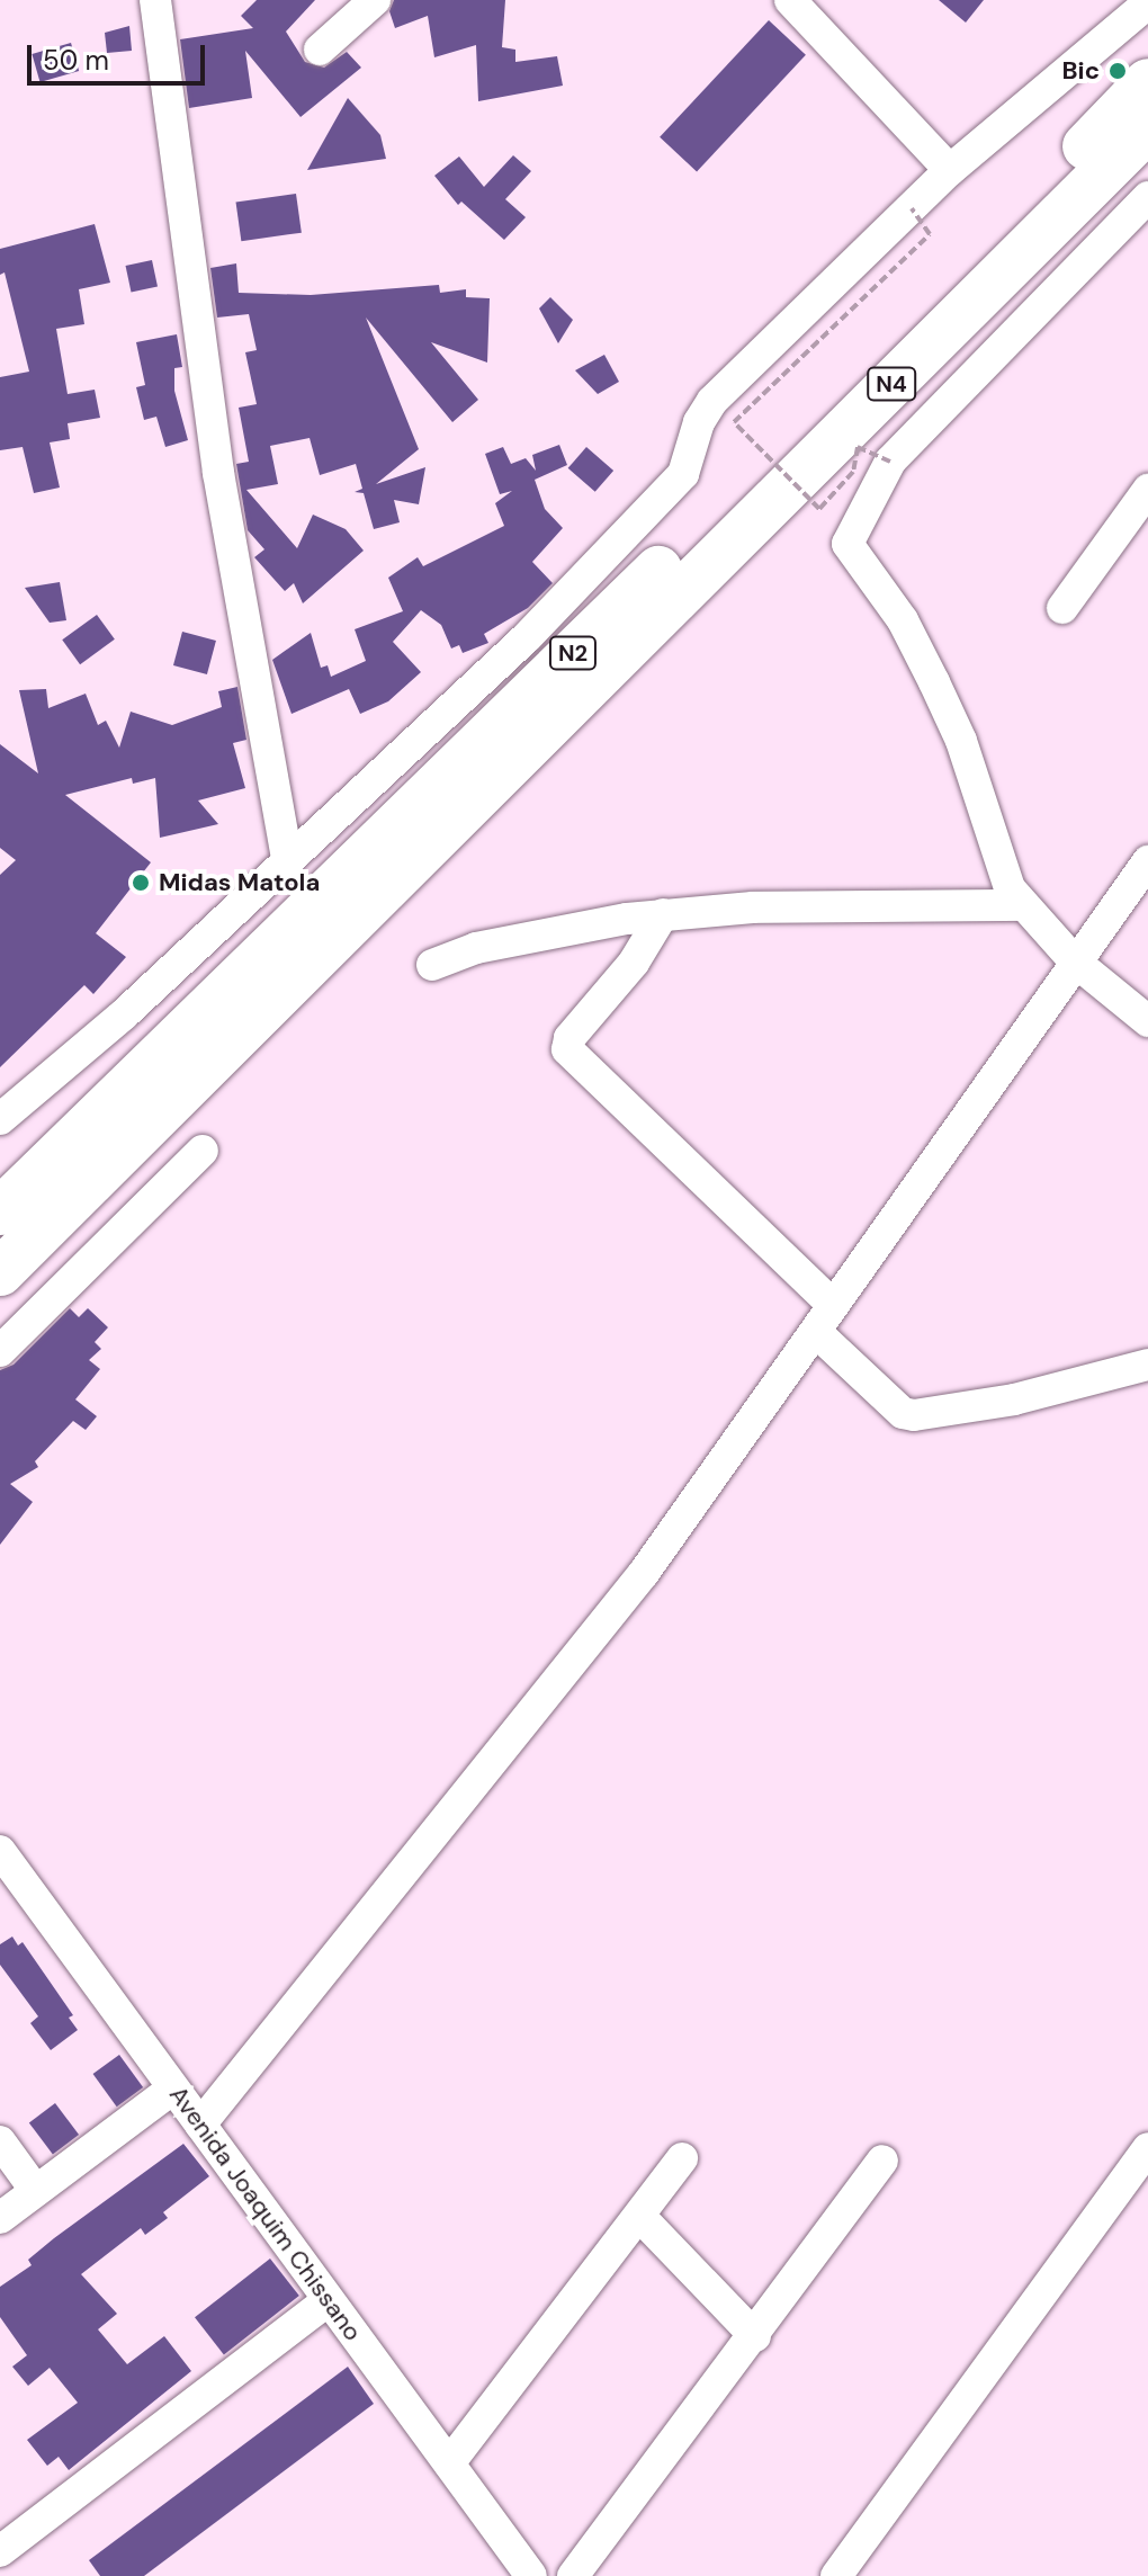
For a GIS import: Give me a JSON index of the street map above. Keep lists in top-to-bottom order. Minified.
{"streets":{"highway":["N4","N2"],"street":["Avenida Joaquim Chissano"]},"crossings":[["N4","N2"]],"places":["Bic","Midas Matola"],"scale_bar":"50 m"}
